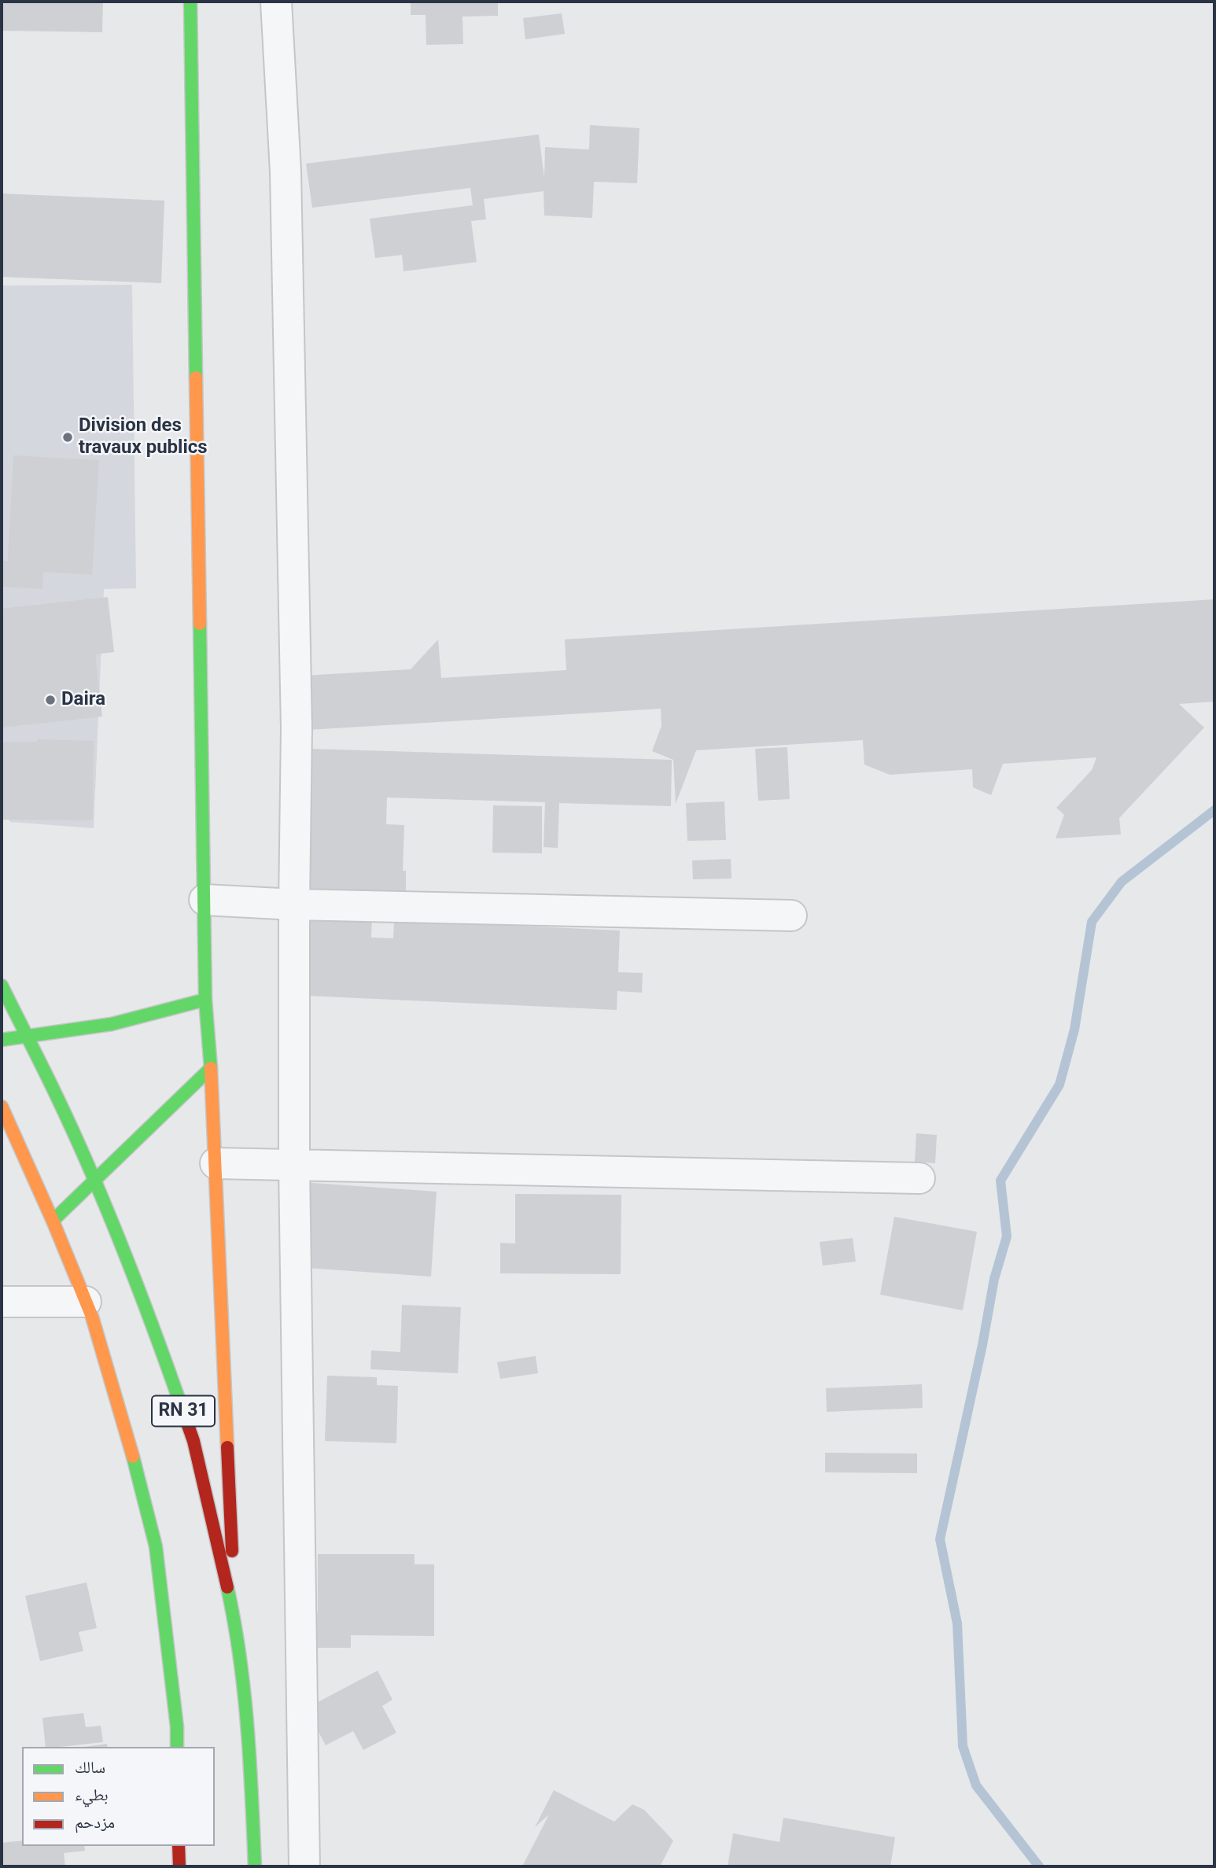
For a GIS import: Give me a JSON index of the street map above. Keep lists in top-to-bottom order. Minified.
{"streets":{"main road":["RN 31"]},"places":["Division des travaux publics","Daira"],"legend":["سالك","بطيء","مزدحم"]}
